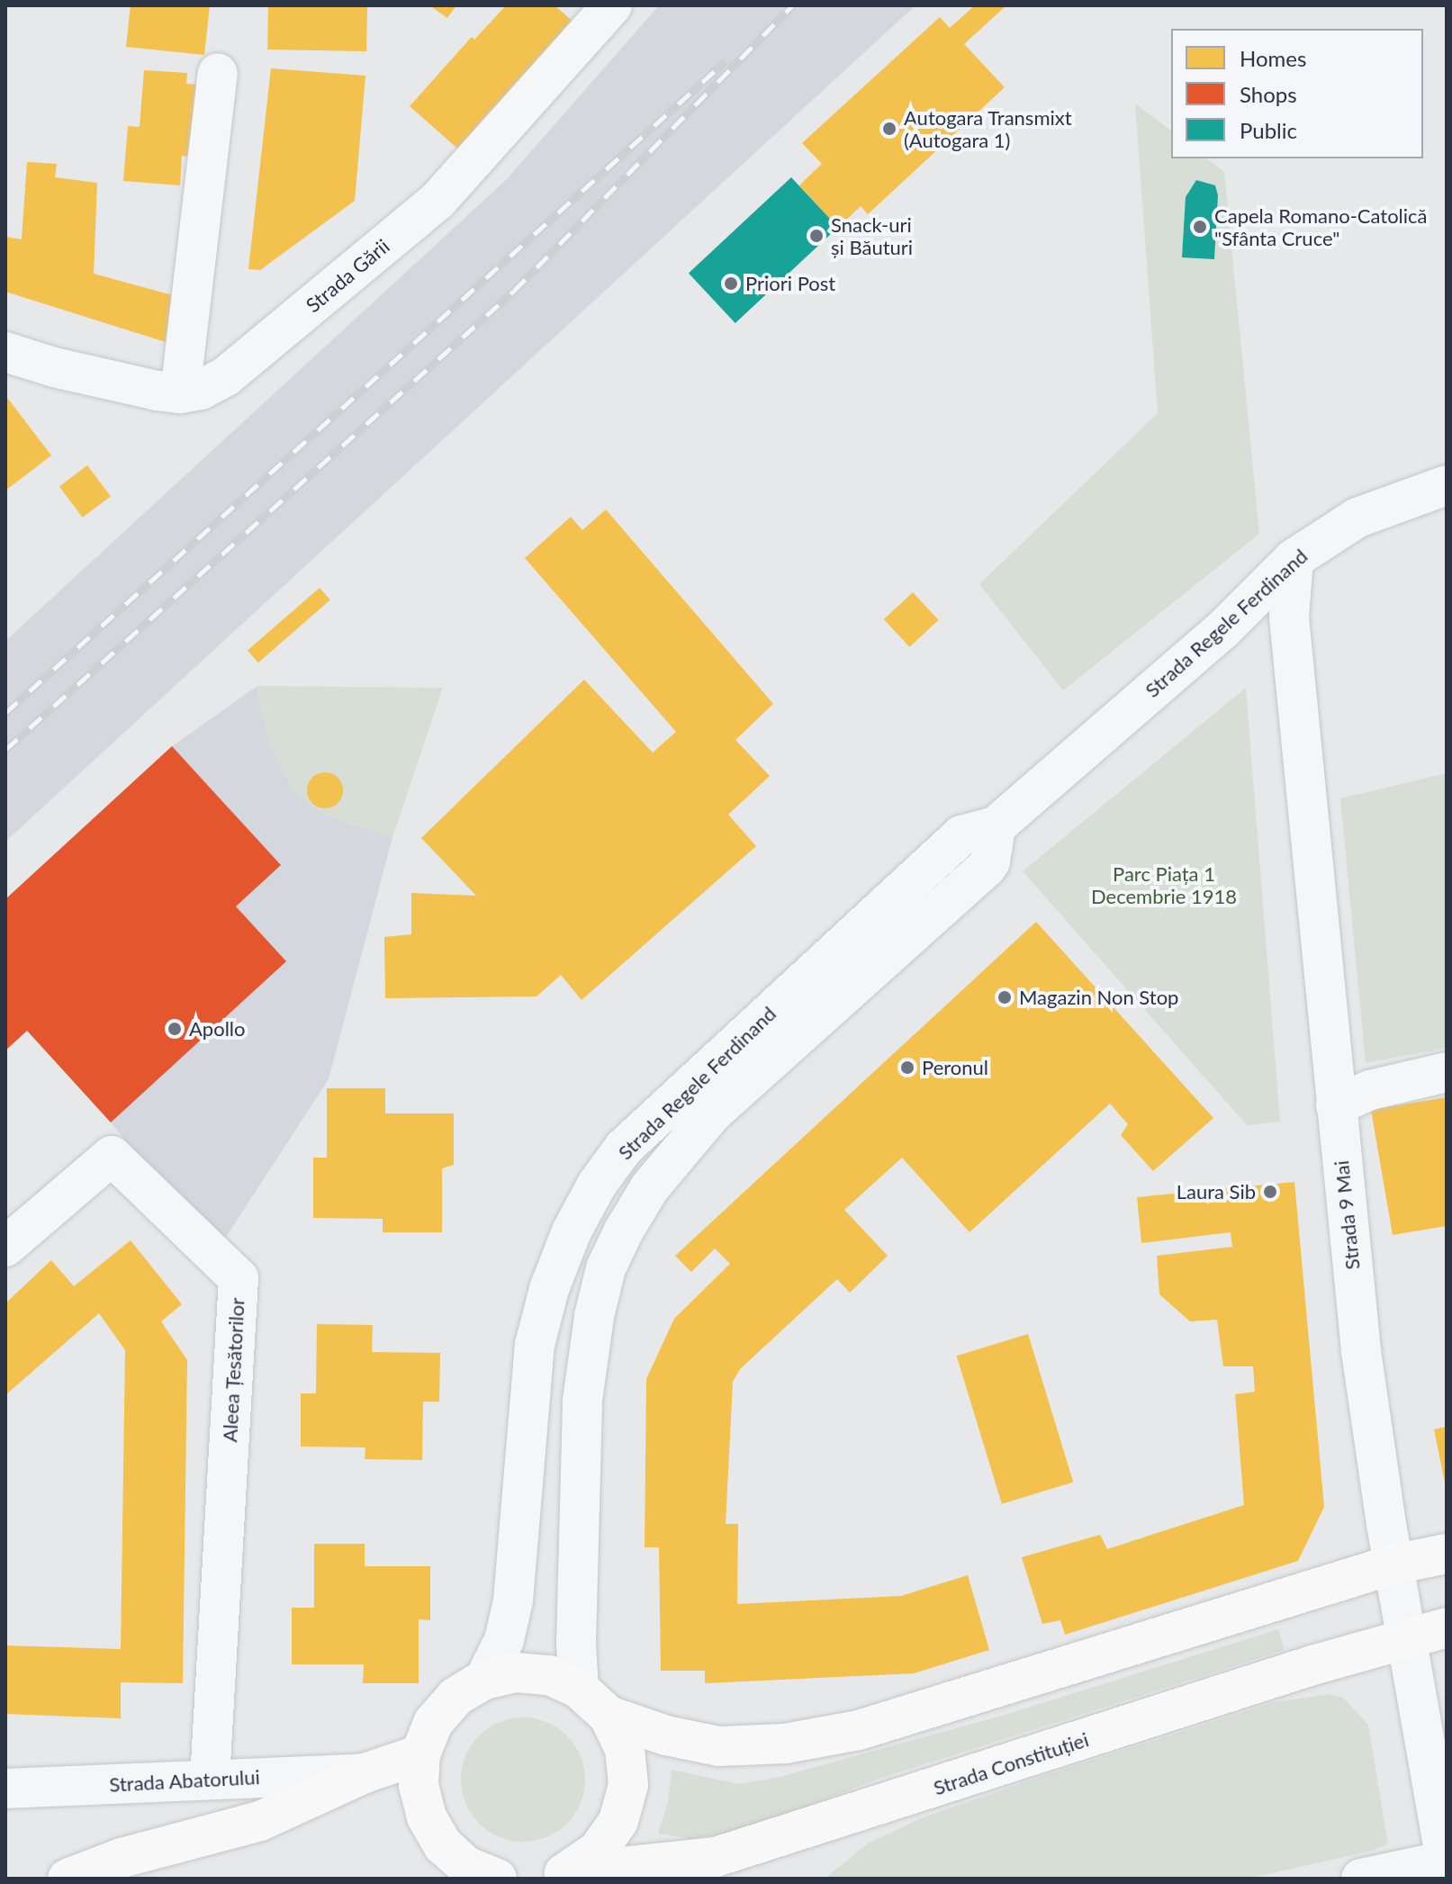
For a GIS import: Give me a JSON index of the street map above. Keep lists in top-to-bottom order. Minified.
{"streets":{"main road":["Strada Constituției","Strada Abatorului"],"street":["Strada Gării","Strada Regele Ferdinand","Strada 9 Mai","Aleea Țesătorilor"]},"crossings":[["Strada Regele Ferdinand","Strada 9 Mai"],["Strada 9 Mai","Strada Constituției"],["Aleea Țesătorilor","Strada Abatorului"]],"parks":["Parc Piața 1 Decembrie 1918"],"places":["Autogara Transmixt (Autogara 1)","Capela Romano-Catolică \"Sfânta Cruce\"","Snack-uri și Băuturi","Priori Post","Magazin Non Stop","Apollo","Peronul","Laura Sib"],"legend":["Homes","Shops","Public"]}
